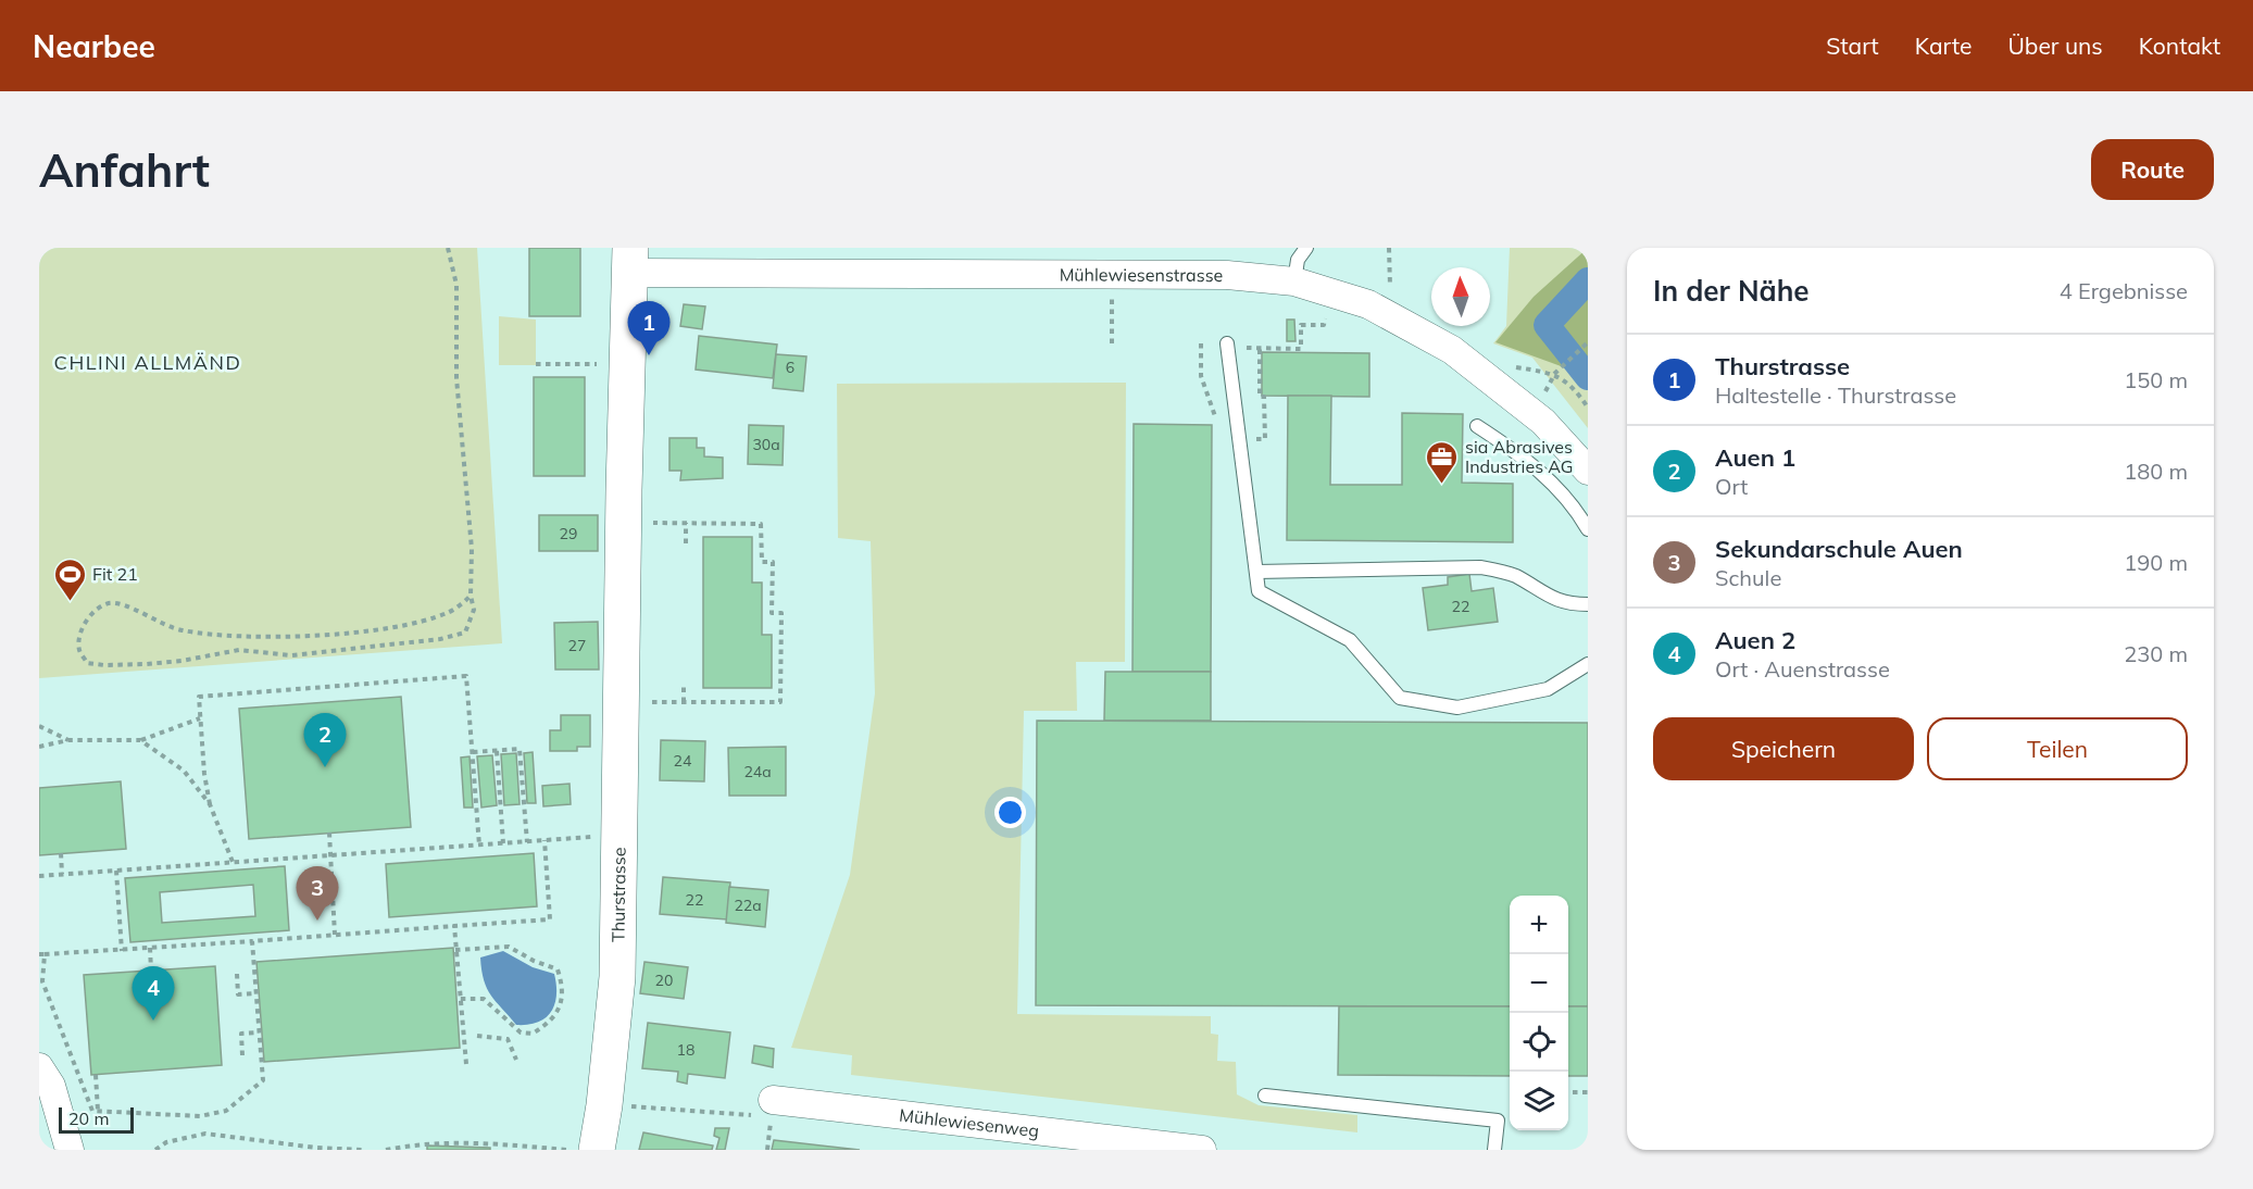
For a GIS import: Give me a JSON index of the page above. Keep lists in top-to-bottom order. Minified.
{"streets":{"street":["Mühlewiesenstrasse","Thurstrasse","Mühlewiesenweg"]},"crossings":[["Mühlewiesenstrasse","Thurstrasse"]],"districts":["CHLINI ALLMÄND"],"places":{"office":["sia Abrasives Industries AG"],"sports":["Fit 21"]},"house_numbers":["6","30a","29","22","27","24","24a","22","22a","20","18"],"scale_bar":"20 m","north":"top","page":{"header":"Nearbee","nav":["Start","Karte","Über uns","Kontakt"],"buttons":["Route",["Speichern","Teilen"]],"title":"Anfahrt","heading":["In der Nähe","4 Ergebnisse"],"pins":["1","2","3","4"],"list":[{"mark":"1","name":"Thurstrasse","note":"Haltestelle · Thurstrasse","value":"150 m"},{"mark":"2","name":"Auen 1","note":"Ort","value":"180 m"},{"mark":"3","name":"Sekundarschule Auen","note":"Schule","value":"190 m"},{"mark":"4","name":"Auen 2","note":"Ort · Auenstrasse","value":"230 m"}],"map_buttons":["+","−"],"scale":"20 m"}}
